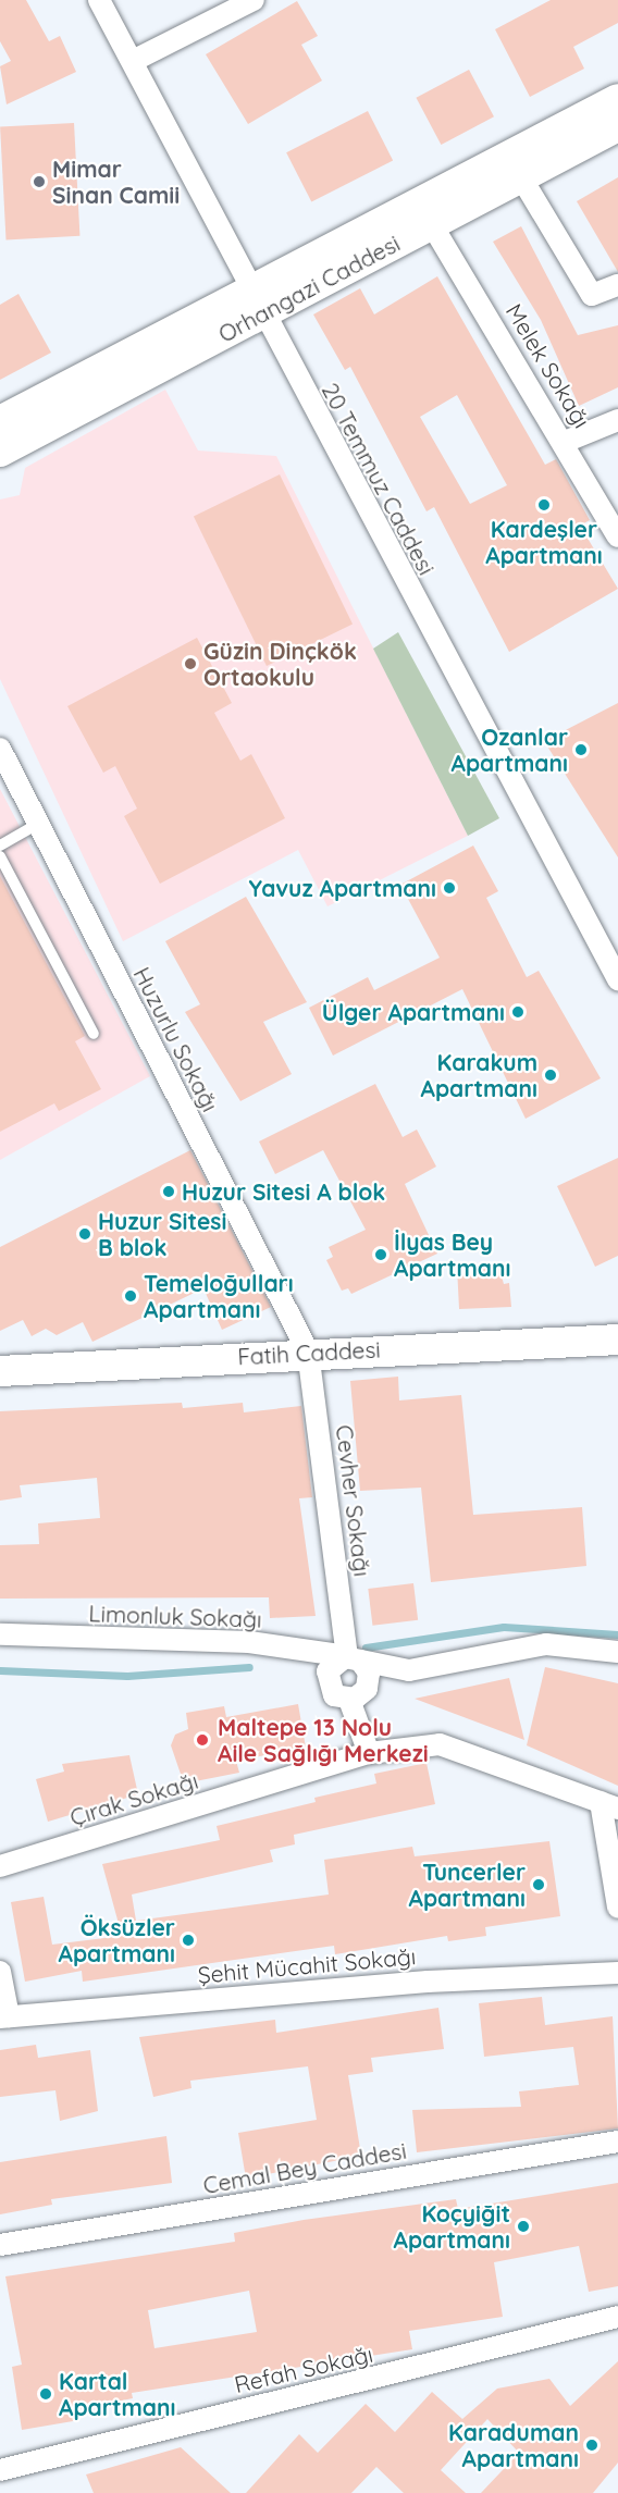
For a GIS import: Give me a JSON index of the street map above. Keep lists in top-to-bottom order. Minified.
{"streets":{"main road":["Orhangazi Caddesi","Fatih Caddesi"],"street":["Melek Sokağı","20 Temmuz Caddesi","Huzurlu Sokağı","Cevher Sokağı","Limonluk Sokağı","Çırak Sokağı","Şehit Mücahit Sokağı","Cemal Bey Caddesi","Refah Sokağı"]},"crossings":[["Orhangazi Caddesi","Melek Sokağı"],["Orhangazi Caddesi","20 Temmuz Caddesi"],["Huzurlu Sokağı","Fatih Caddesi"],["Huzurlu Sokağı","Cevher Sokağı"],["Fatih Caddesi","Cevher Sokağı"],["Cevher Sokağı","Limonluk Sokağı"]],"places":["Mimar Sinan Camii","Kardeşler Apartmanı","Güzin Dinçkök Ortaokulu","Ozanlar Apartmanı","Yavuz Apartmanı","Ülger Apartmanı","Karakum Apartmanı","Huzur Sitesi A blok","Huzur Sitesi B blok","İlyas Bey Apartmanı","Temeloğulları Apartmanı","Maltepe 13 Nolu Aile Sağlığı Merkezi","Tuncerler Apartmanı","Öksüzler Apartmanı","Koçyiğit Apartmanı","Kartal Apartmanı","Karaduman Apartmanı"]}
